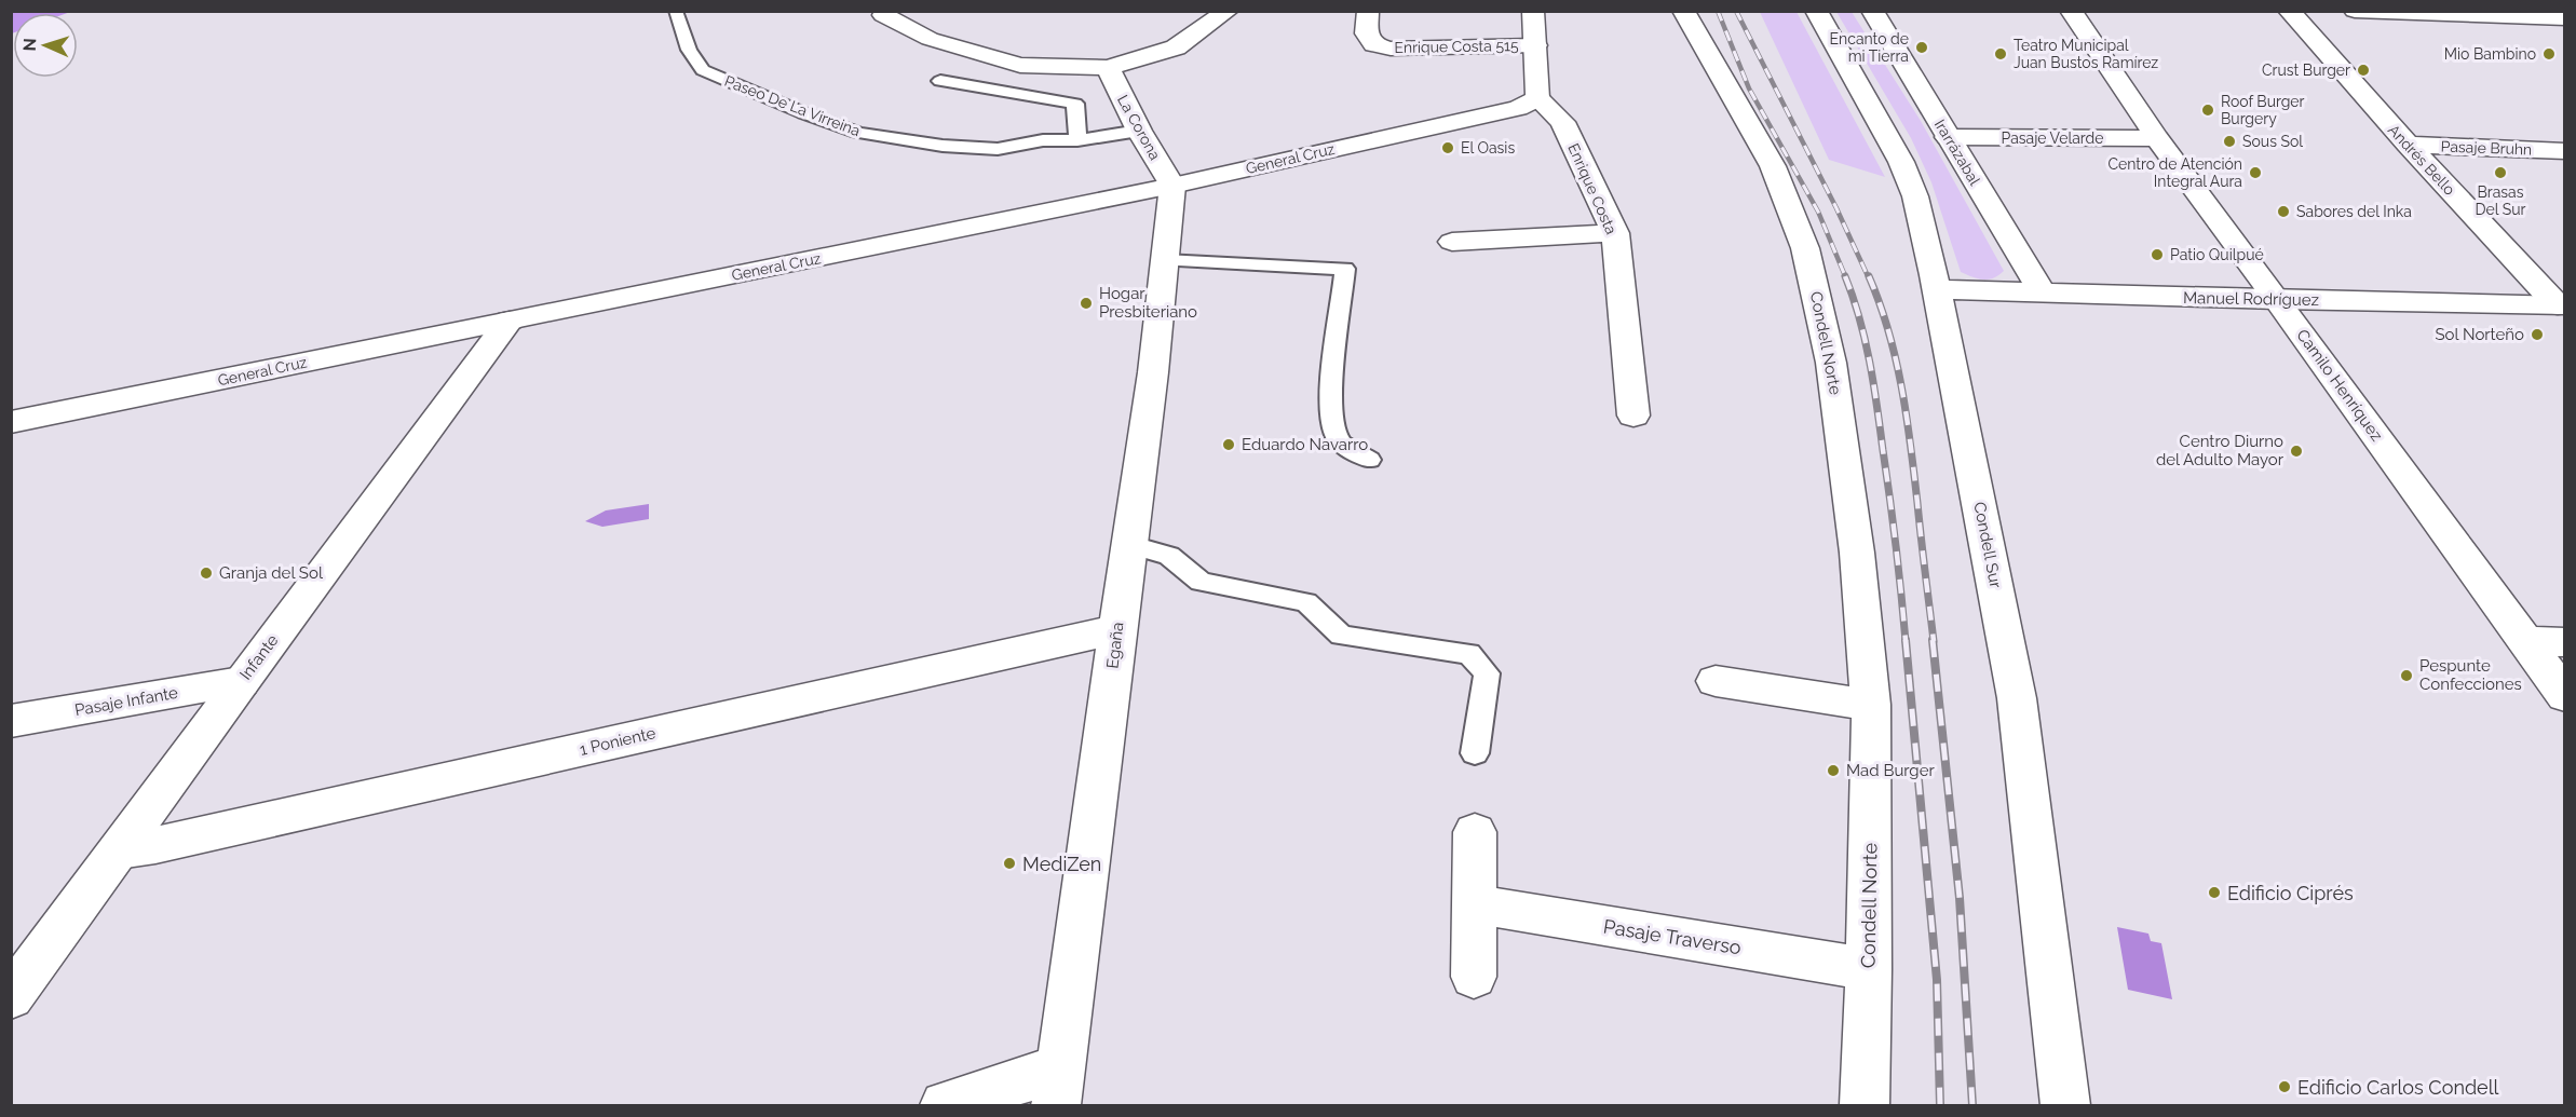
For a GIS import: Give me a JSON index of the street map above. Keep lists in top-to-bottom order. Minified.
{"streets":{"street":["Enrique Costa 515","La Corona","Pasaje Velarde","Pasaje Bruhn","Irarrázabal","General Cruz","Andrés Bello","Enrique Costa","Manuel Rodríguez","Condell Norte","Camilo Henríquez","Condell Sur","Egaña","Infante","Pasaje Infante","1 Poniente","Pasaje Traverso"],"lane":["Paseo De La Virreina"]},"crossings":[["Paseo De La Virreina","La Corona"],["La Corona","General Cruz"],["La Corona","Egaña"],["Pasaje Velarde","Irarrázabal"],["Pasaje Velarde","Camilo Henríquez"],["Pasaje Bruhn","Andrés Bello"],["Irarrázabal","Manuel Rodríguez"],["General Cruz","Enrique Costa"],["General Cruz","Egaña"],["General Cruz","Infante"],["Andrés Bello","Manuel Rodríguez"],["Manuel Rodríguez","Camilo Henríquez"],["Manuel Rodríguez","Condell Sur"],["Condell Norte","Pasaje Traverso"],["Egaña","1 Poniente"],["Infante","Pasaje Infante"],["Infante","1 Poniente"]],"places":["Encanto de mi Tierra","Teatro Municipal Juan Bustos Ramírez","Mio Bambino","Crust Burger","Roof Burger Burgery","Sous Sol","El Oasis","Centro de Atención Integral Aura","Brasas Del Sur","Sabores del Inka","Patio Quilpué","Hogar Presbiteriano","Sol Norteño","Eduardo Navarro","Centro Diurno del Adulto Mayor","Granja del Sol","Pespunte Confecciones","Mad Burger","MediZen","Edificio Ciprés","Edificio Carlos Condell"],"north":"left"}
